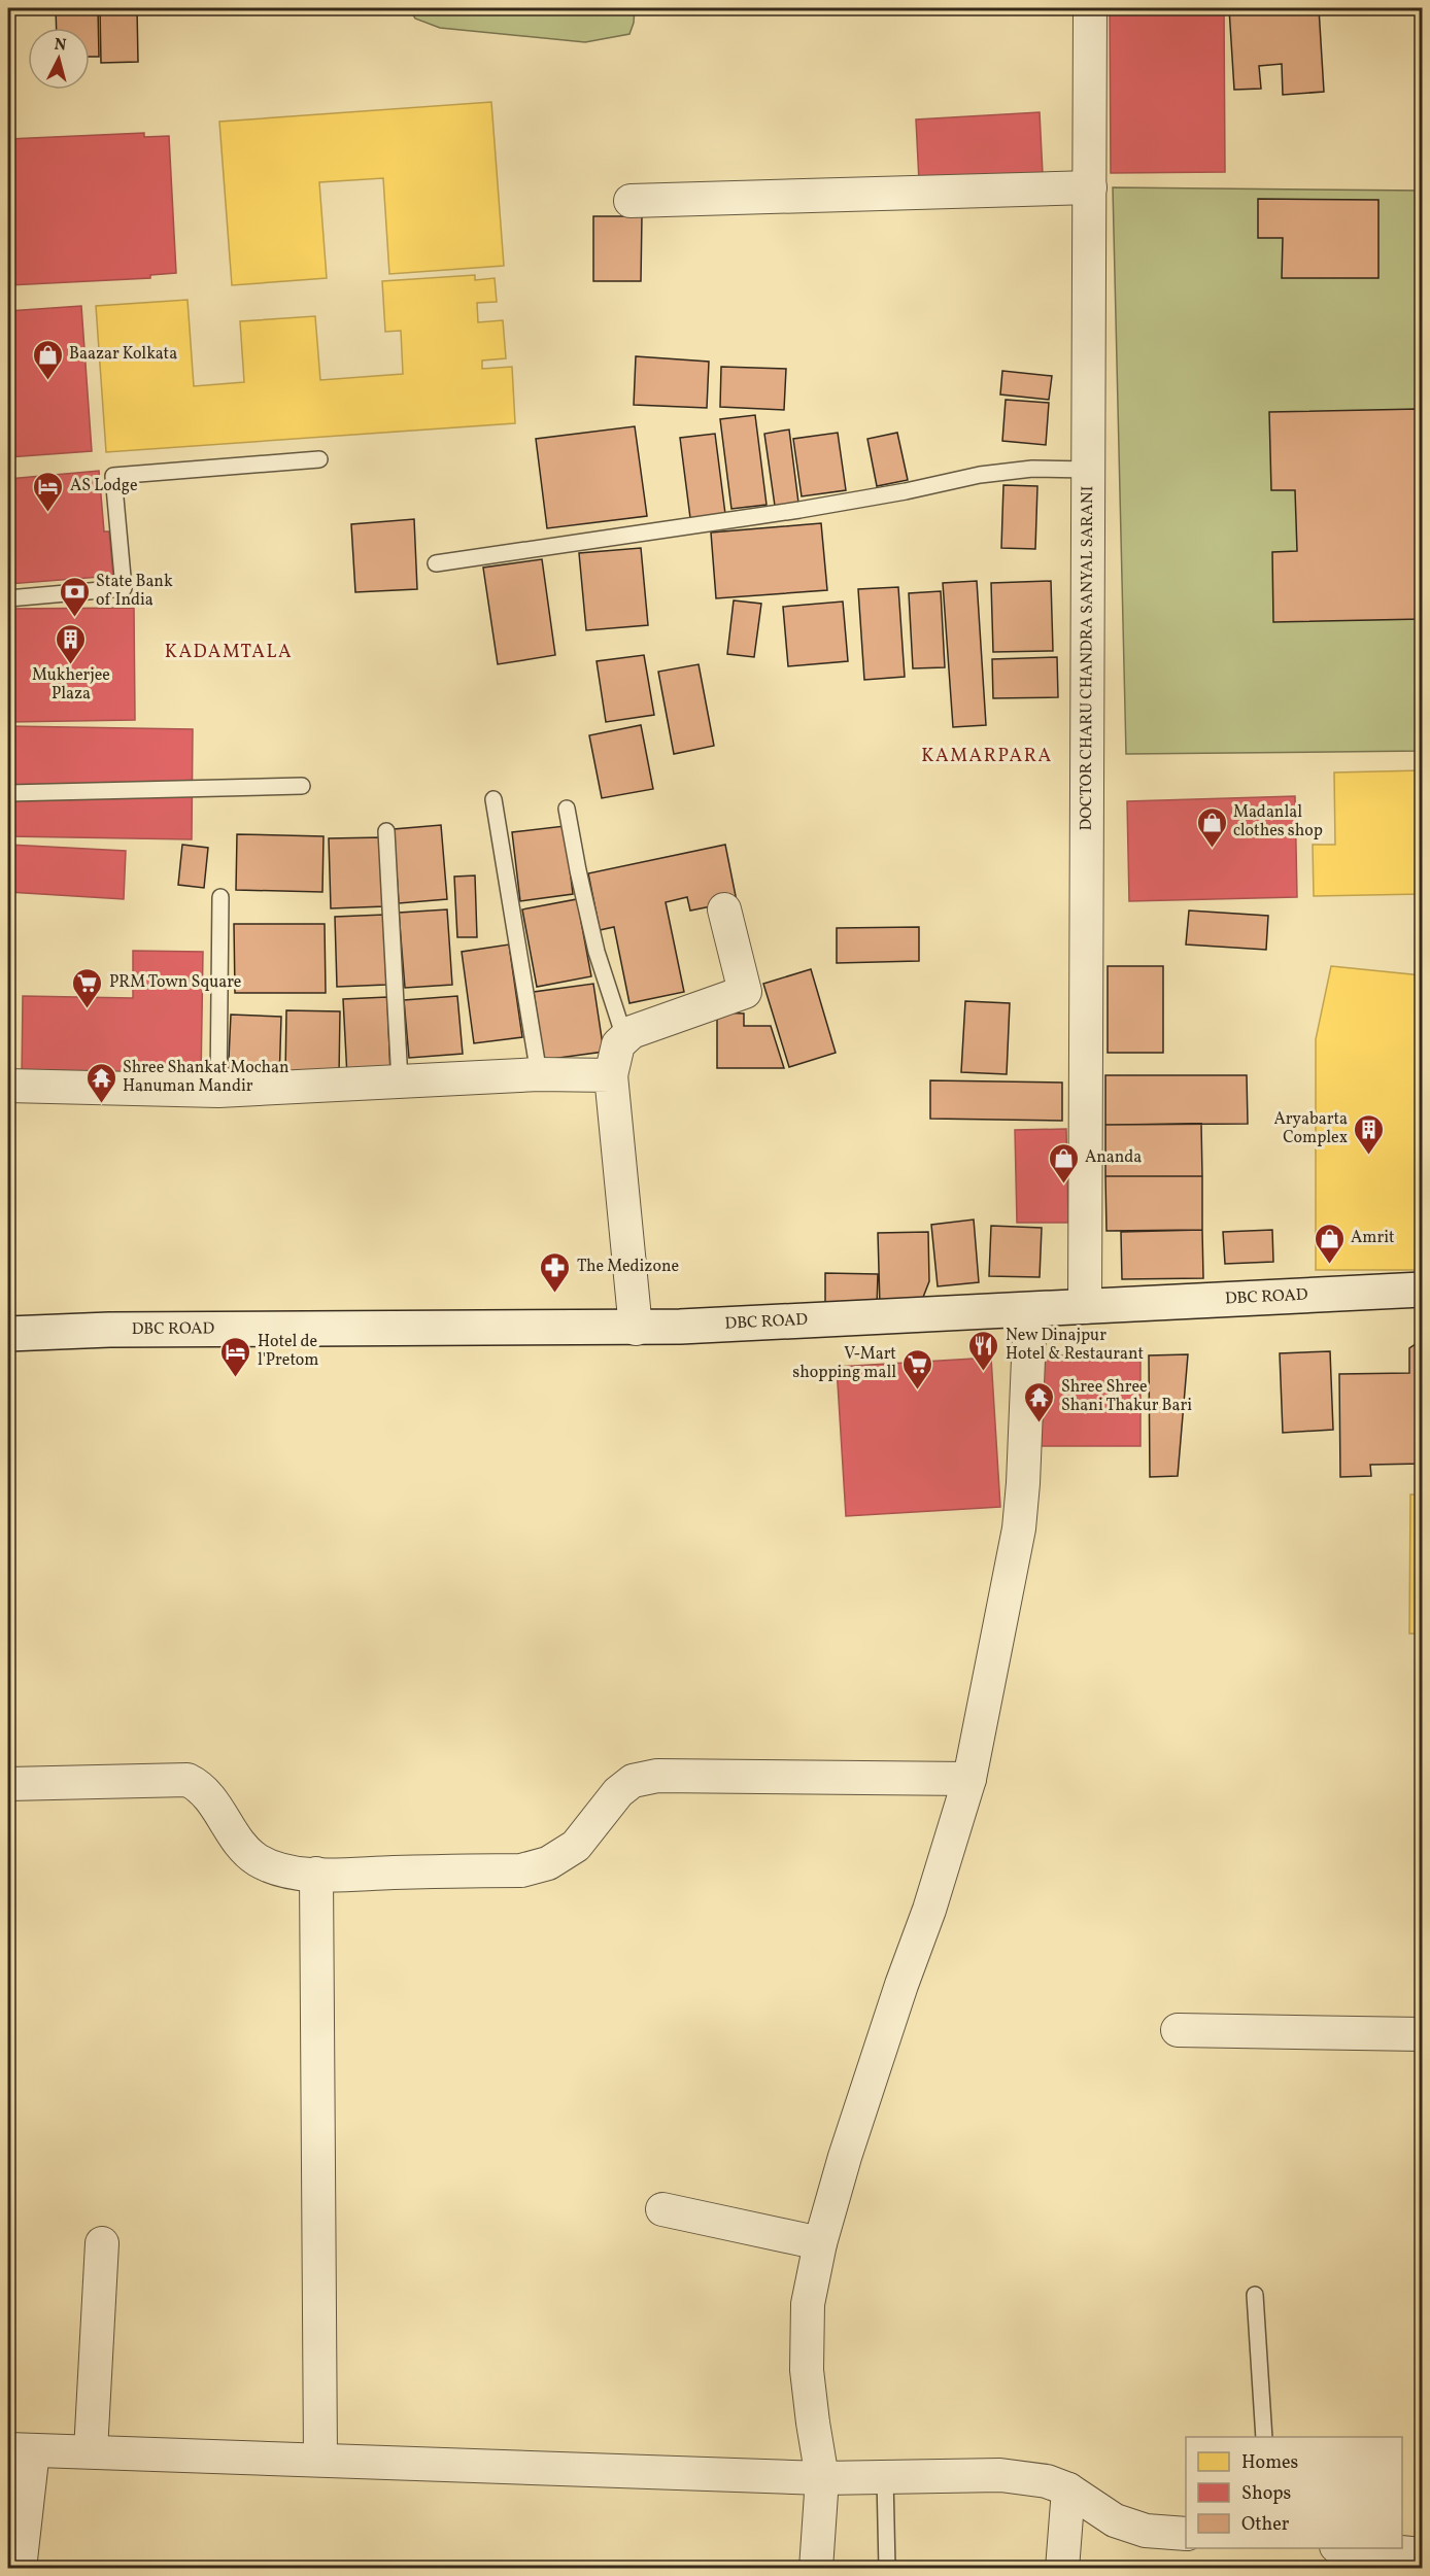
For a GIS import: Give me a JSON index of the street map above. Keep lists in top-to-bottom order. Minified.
{"streets":{"street":["DOCTOR CHARU CHANDRA SANYAL SARANI","DBC ROAD"]},"crossings":[["DOCTOR CHARU CHANDRA SANYAL SARANI","DBC ROAD"]],"districts":["KADAMTALA","KAMARPARA"],"places":{"shop":["Baazar Kolkata","Madanlal clothes shop","Ananda","Amrit"],"hotel":["AS Lodge","Hotel de l'Pretom"],"bank":["State Bank of India"],"building":["Mukherjee Plaza","Aryabarta Complex"],"supermarket":["PRM Town Square","V-Mart shopping mall"],"temple":["Shree Shankat Mochan Hanuman Mandir","Shree Shree Shani Thakur Bari"],"pharmacy":["The Medizone"],"restaurant":["New Dinajpur Hotel & Restaurant"]},"legend":["Homes","Shops","Other"],"north":"top"}
